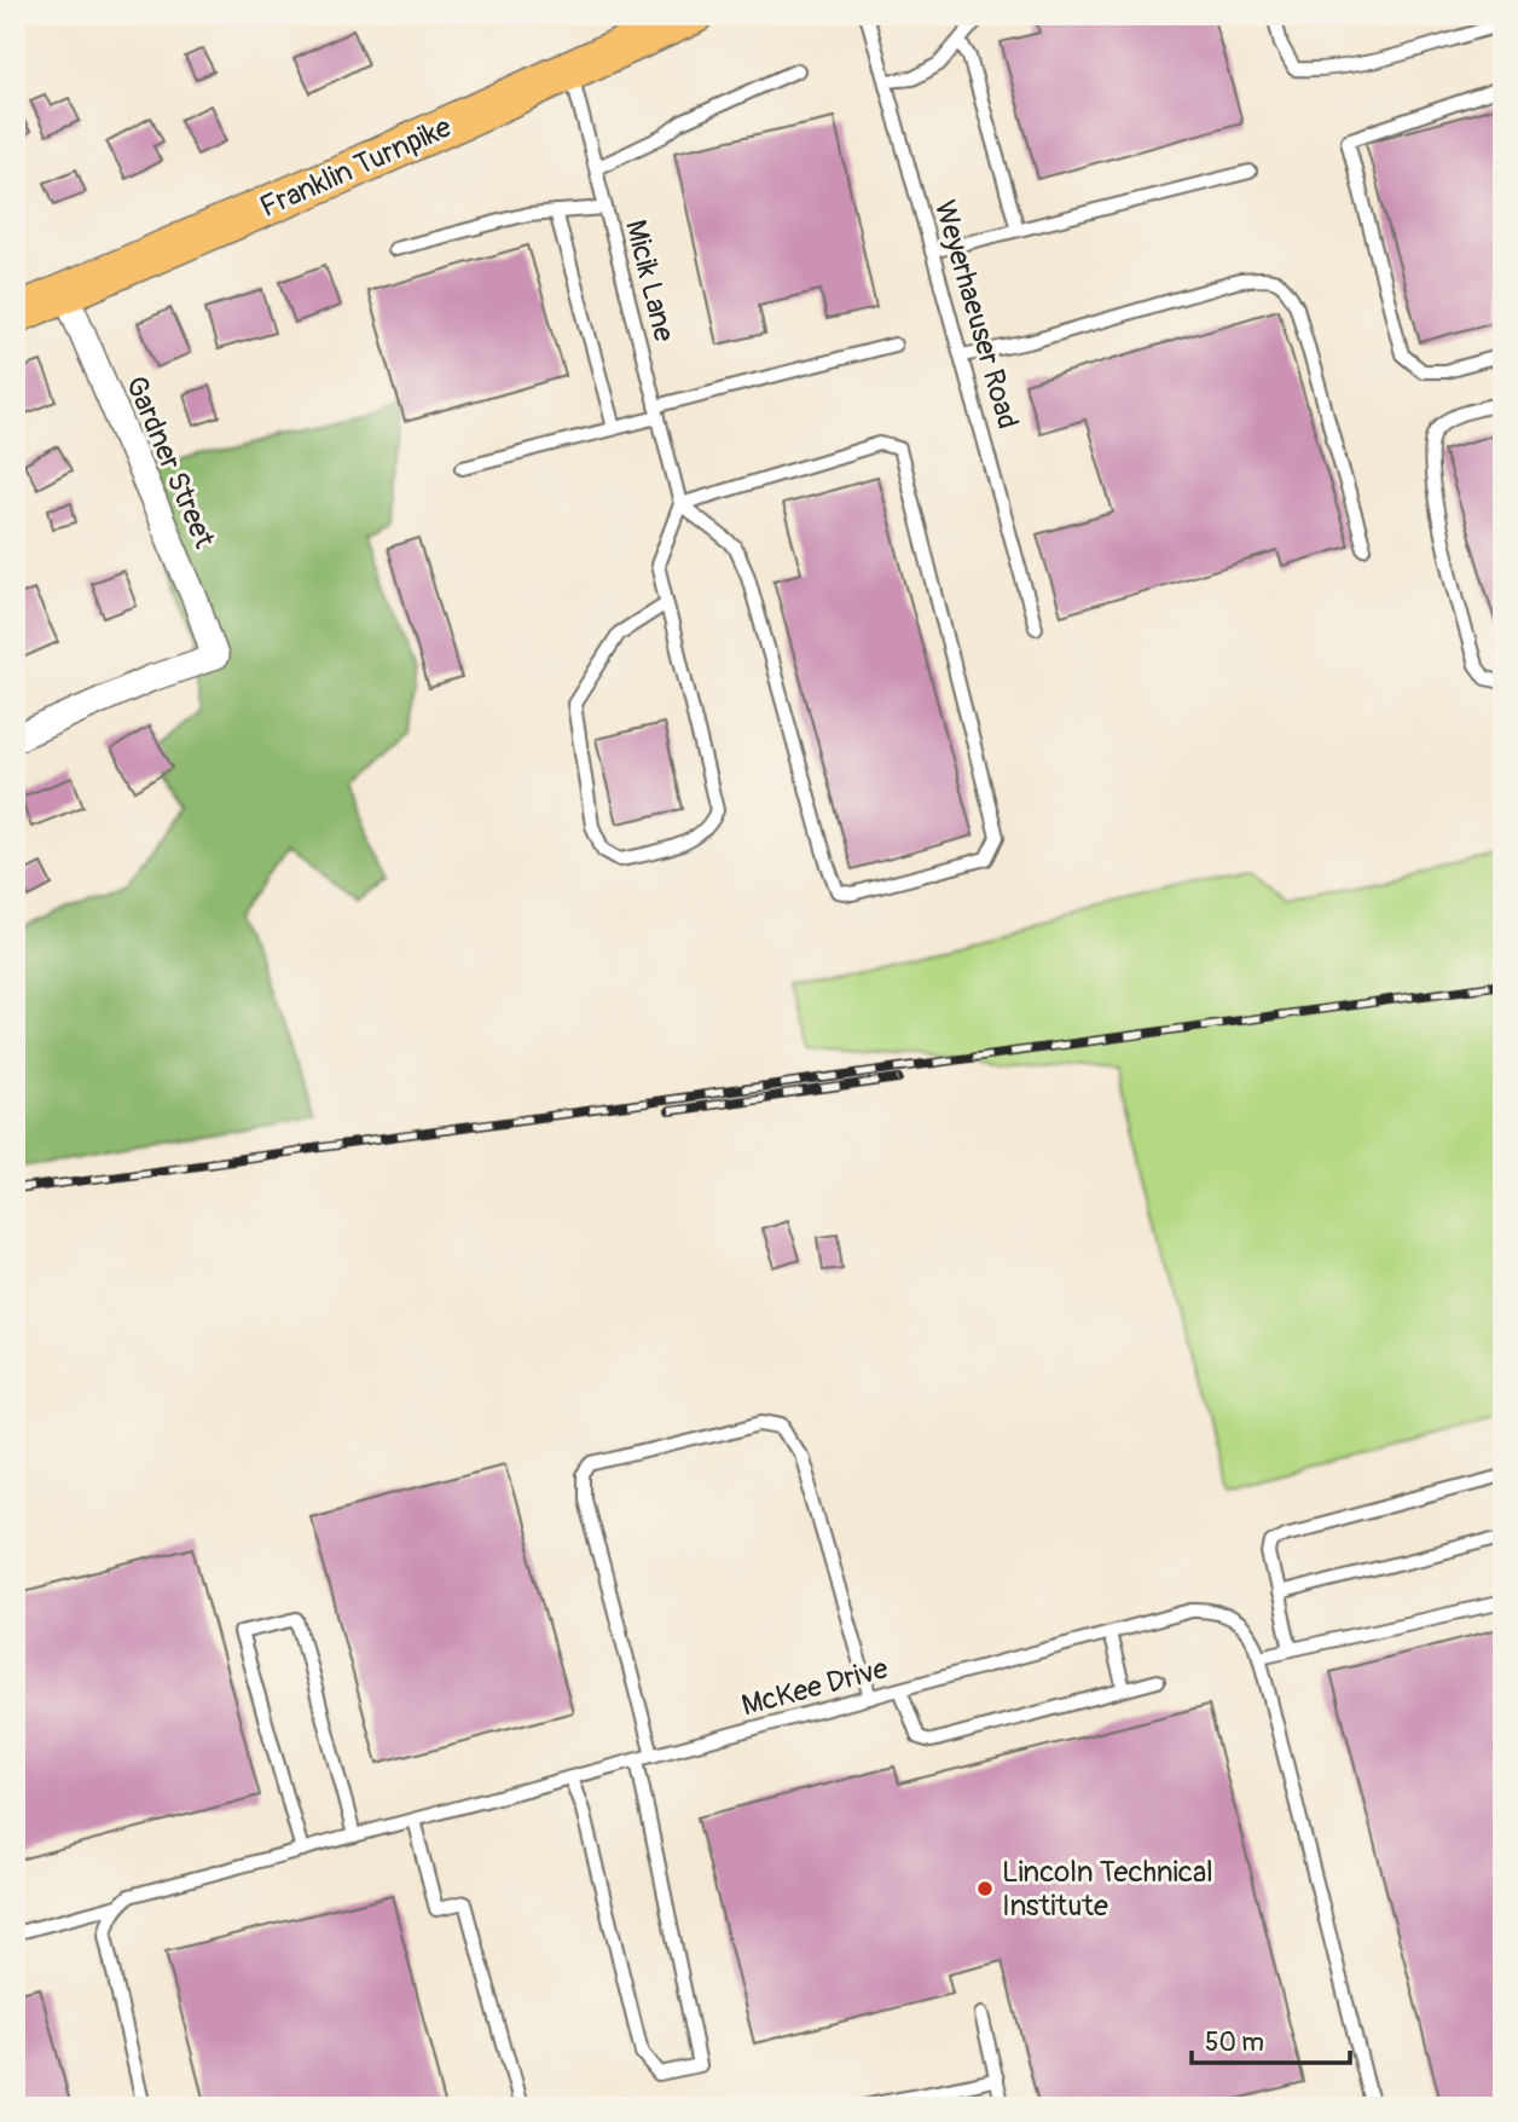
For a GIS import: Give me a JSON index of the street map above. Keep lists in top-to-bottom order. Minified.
{"streets":{"main road":["Franklin Turnpike"],"street":["Gardner Street"],"lane":["Micik Lane","Weyerhaeuser Road","McKee Drive"]},"crossings":[["Franklin Turnpike","Micik Lane"],["Franklin Turnpike","Gardner Street"]],"places":["Lincoln Technical Institute"],"scale_bar":"50 m"}
